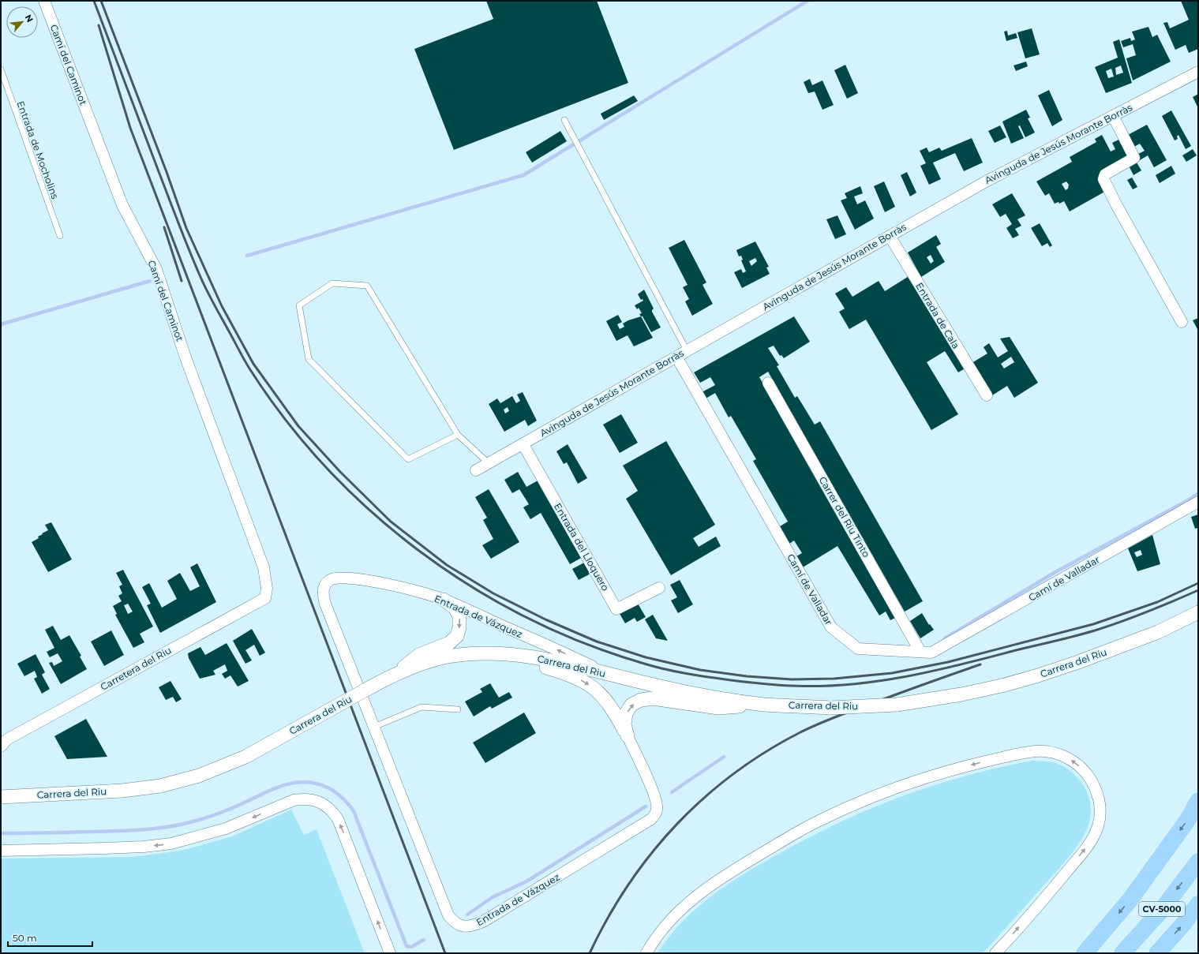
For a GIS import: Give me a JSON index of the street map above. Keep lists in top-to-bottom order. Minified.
{"streets":{"highway":["CV-5000"],"street":["Camí del Caminot","Avinguda de Jesús Morante Borràs","Entrada de Cala","Carrer del Riu Tinto","Entrada del Lloquero","Camí de Valladar","Entrada de Vázquez","Carrera del Riu","Carretera del Riu"],"lane":["Entrada de Mocholins"]},"crossings":[["Camí del Caminot","Carretera del Riu"],["Avinguda de Jesús Morante Borràs","Entrada de Cala"],["Avinguda de Jesús Morante Borràs","Entrada del Lloquero"],["Avinguda de Jesús Morante Borràs","Camí de Valladar"],["Carrer del Riu Tinto","Camí de Valladar"],["Entrada de Vázquez","Carrera del Riu"]],"scale_bar":"50 m","north":"top right"}
